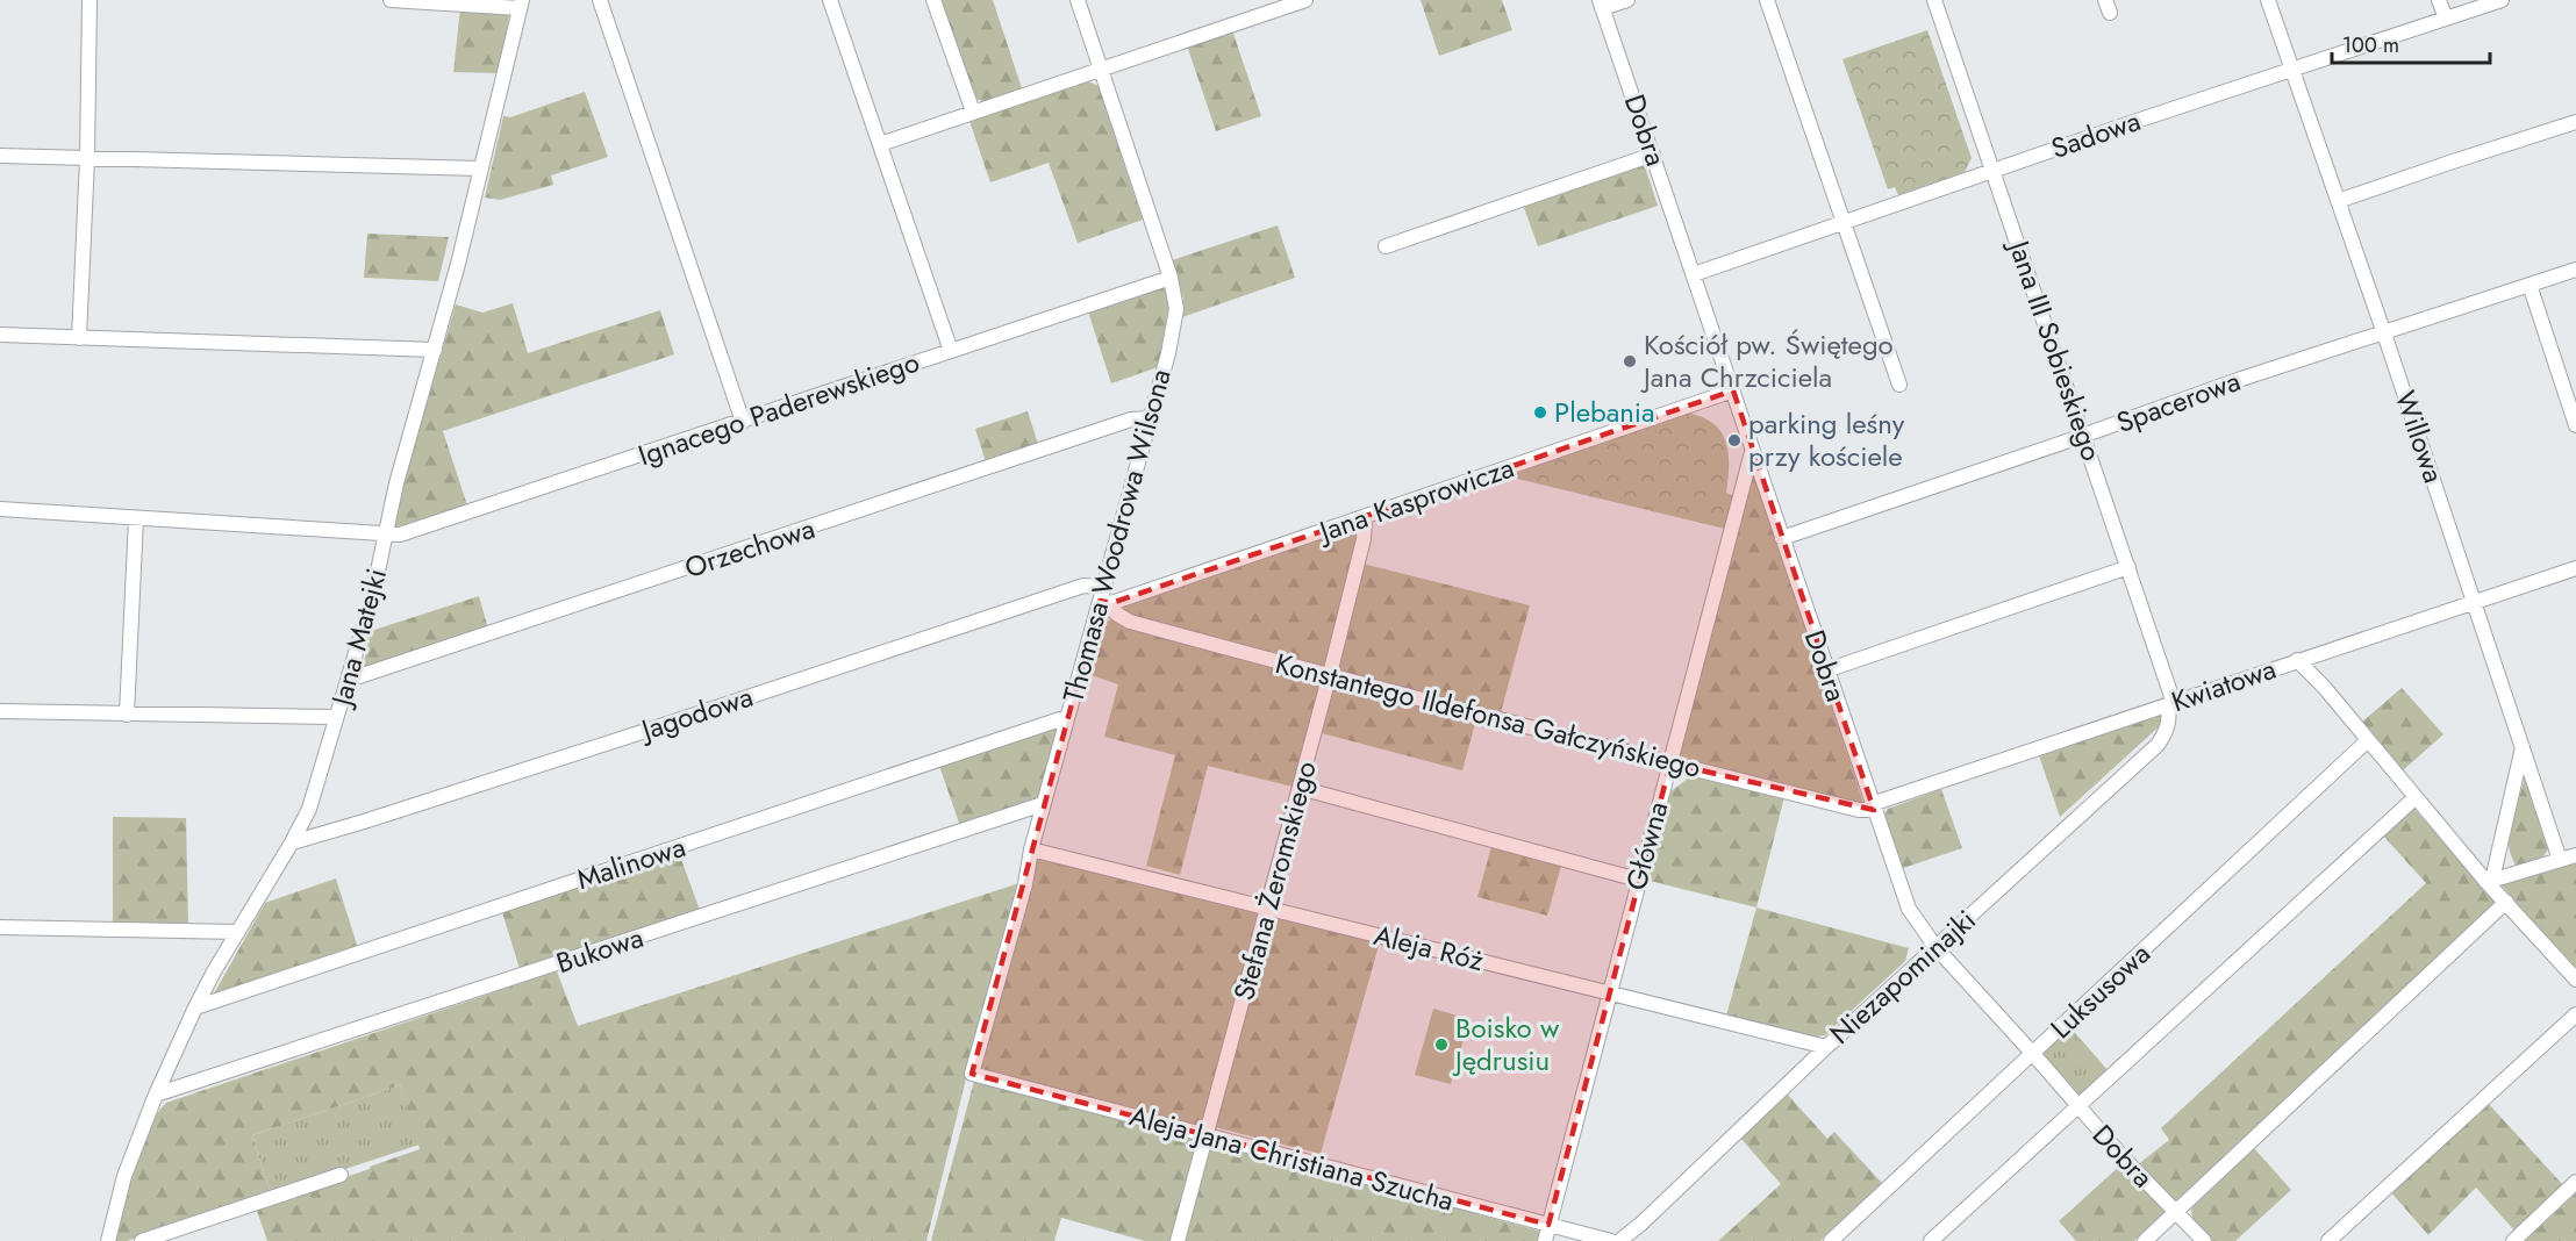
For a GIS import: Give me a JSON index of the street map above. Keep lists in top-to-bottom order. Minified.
{"streets":{"street":["Dobra","Sadowa","Jana III Sobieskiego","Spacerowa","Ignacego Paderewskiego","Willowa","Jana Kasprowicza","Thomasa Woodrowa Wilsona","Orzechowa","Jana Matejki","Kwiatowa","Jagodowa","Konstantego Ildefonsa Gałczyńskiego","Główna","Malinowa","Stefana Żeromskiego","Aleja Róż","Bukowa","Niezapominajki","Luksusowa","Aleja Jana Christiana Szucha"]},"crossings":[["Dobra","Sadowa"],["Dobra","Spacerowa"],["Dobra","Jana Kasprowicza"],["Dobra","Kwiatowa"],["Dobra","Konstantego Ildefonsa Gałczyńskiego"],["Dobra","Główna"],["Dobra","Niezapominajki"],["Dobra","Luksusowa"],["Sadowa","Jana III Sobieskiego"],["Sadowa","Willowa"],["Jana III Sobieskiego","Spacerowa"],["Jana III Sobieskiego","Kwiatowa"],["Jana III Sobieskiego","Niezapominajki"],["Spacerowa","Willowa"],["Ignacego Paderewskiego","Thomasa Woodrowa Wilsona"],["Ignacego Paderewskiego","Jana Matejki"],["Willowa","Kwiatowa"],["Jana Kasprowicza","Thomasa Woodrowa Wilsona"],["Jana Kasprowicza","Jagodowa"],["Jana Kasprowicza","Konstantego Ildefonsa Gałczyńskiego"],["Jana Kasprowicza","Stefana Żeromskiego"],["Thomasa Woodrowa Wilsona","Orzechowa"],["Thomasa Woodrowa Wilsona","Jagodowa"],["Thomasa Woodrowa Wilsona","Konstantego Ildefonsa Gałczyńskiego"],["Thomasa Woodrowa Wilsona","Malinowa"],["Thomasa Woodrowa Wilsona","Aleja Róż"],["Thomasa Woodrowa Wilsona","Bukowa"],["Thomasa Woodrowa Wilsona","Aleja Jana Christiana Szucha"],["Orzechowa","Jana Matejki"],["Jana Matejki","Jagodowa"],["Jana Matejki","Malinowa"],["Jana Matejki","Bukowa"],["Kwiatowa","Konstantego Ildefonsa Gałczyńskiego"],["Kwiatowa","Niezapominajki"],["Jagodowa","Konstantego Ildefonsa Gałczyńskiego"],["Konstantego Ildefonsa Gałczyńskiego","Główna"],["Konstantego Ildefonsa Gałczyńskiego","Stefana Żeromskiego"],["Główna","Aleja Róż"],["Główna","Aleja Jana Christiana Szucha"],["Stefana Żeromskiego","Aleja Róż"],["Stefana Żeromskiego","Aleja Jana Christiana Szucha"],["Aleja Róż","Niezapominajki"]],"places":["Kościół pw. Świętego Jana Chrzciciela","Plebania","parking leśny przy kościele","Boisko w Jędrusiu"],"scale_bar":"100 m"}
